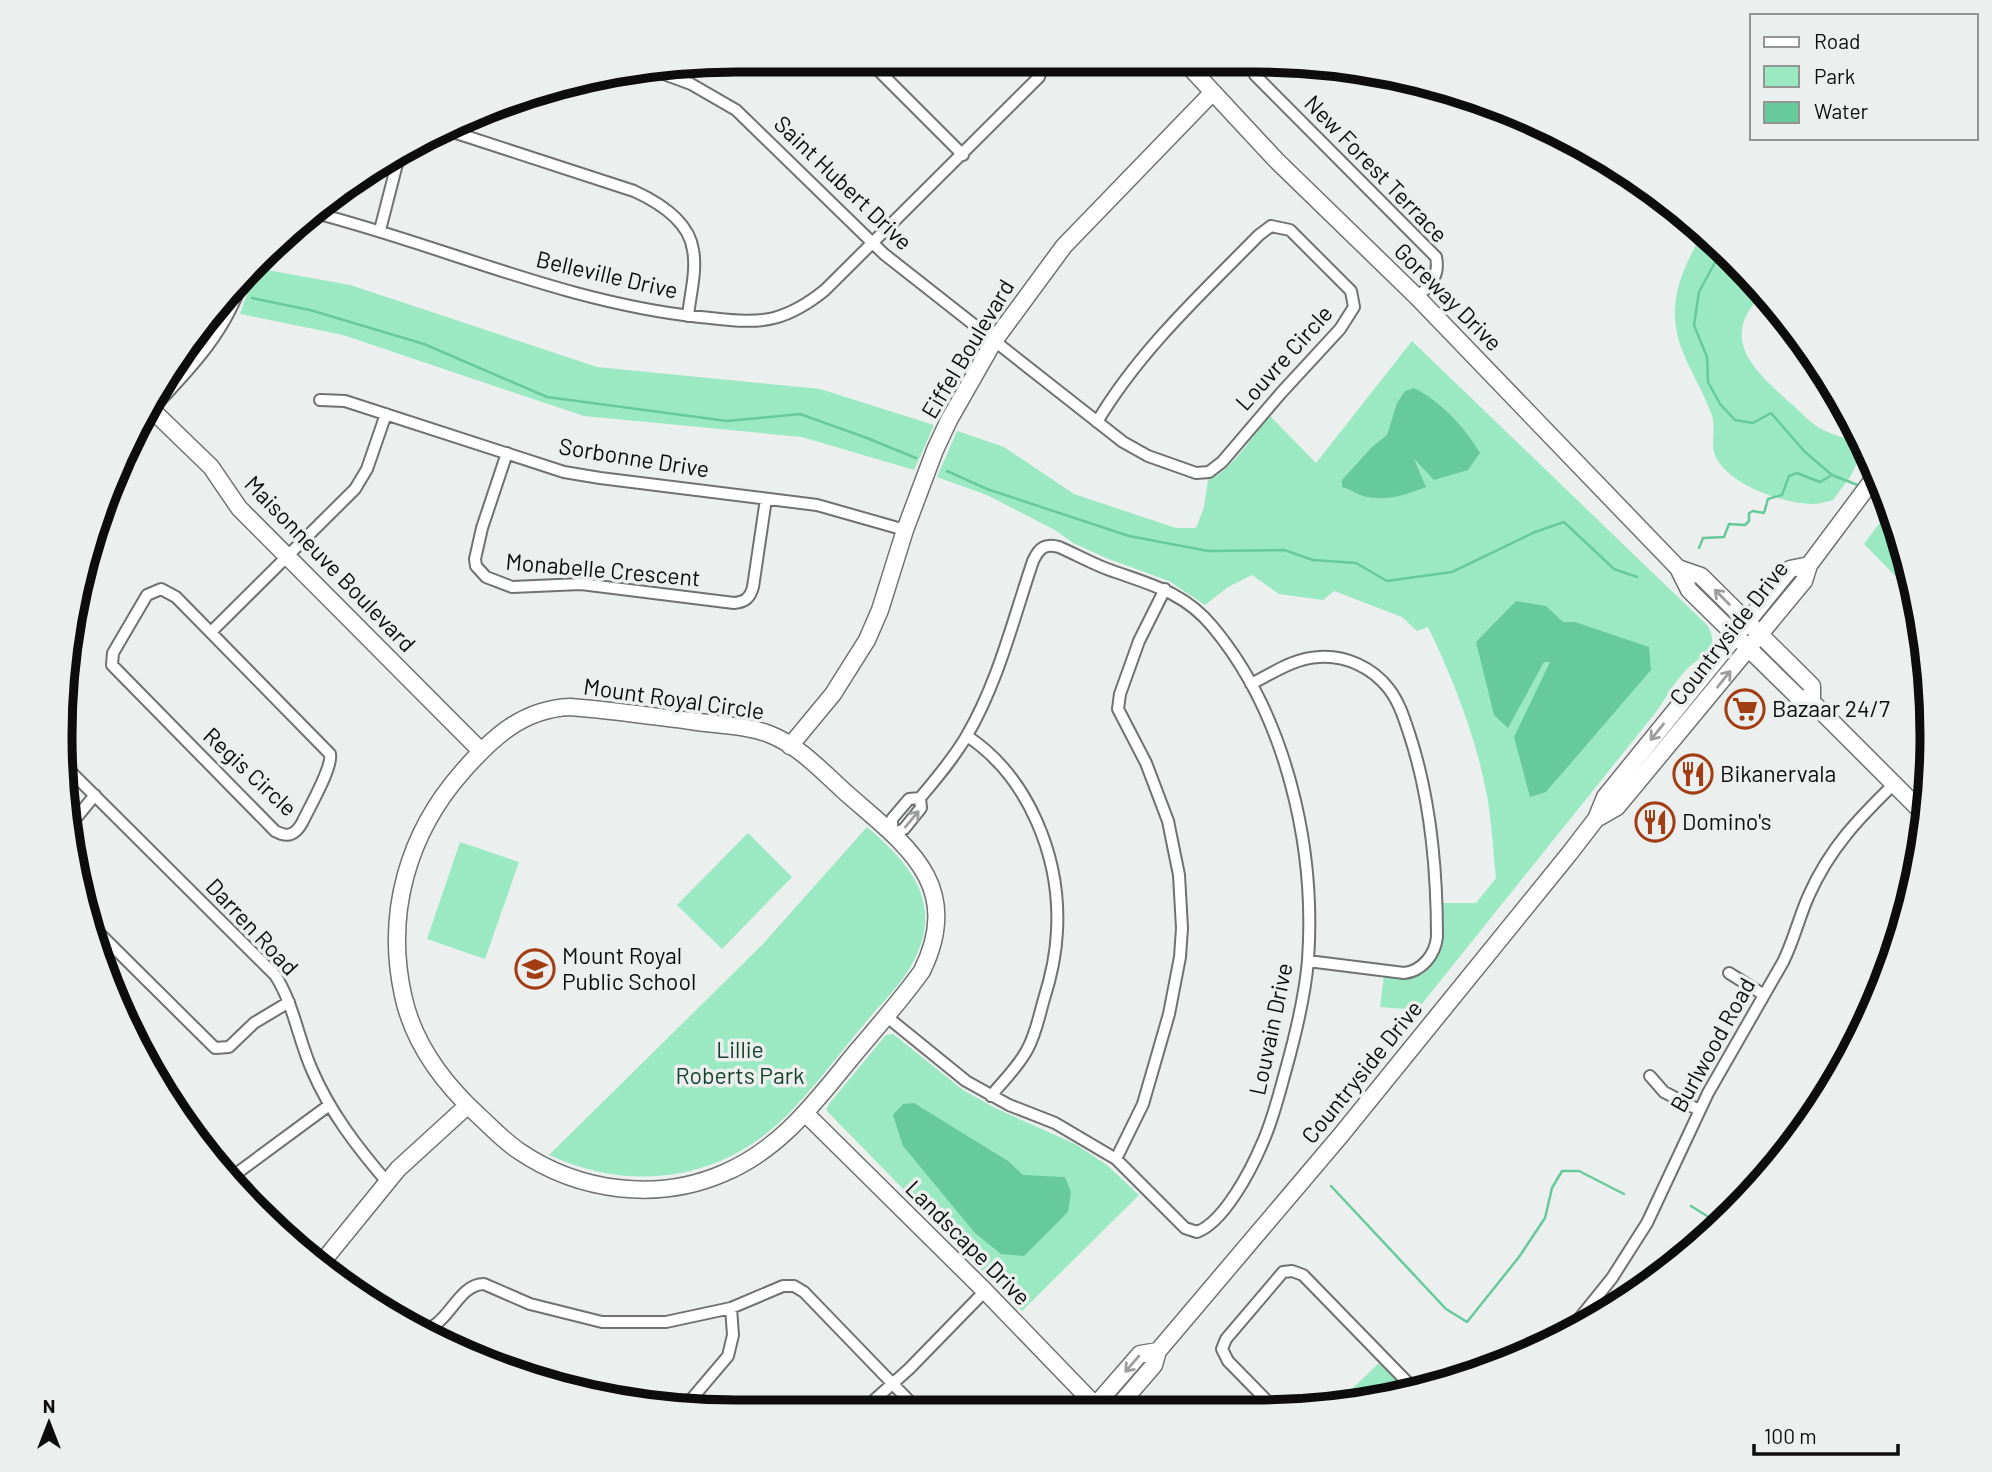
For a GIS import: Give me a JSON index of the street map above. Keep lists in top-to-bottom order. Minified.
{"streets":{"street":["New Forest Terrace","Saint Hubert Drive","Belleville Drive","Goreway Drive","Eiffel Boulevard","Louvre Circle","Sorbonne Drive","Maisonneuve Boulevard","Monabelle Crescent","Countryside Drive","Mount Royal Circle","Regis Circle","Darren Road","Louvain Drive","Burlwood Road","Landscape Drive"]},"crossings":[["New Forest Terrace","Goreway Drive"],["Saint Hubert Drive","Belleville Drive"],["Saint Hubert Drive","Eiffel Boulevard"],["Saint Hubert Drive","Louvre Circle"],["Goreway Drive","Eiffel Boulevard"],["Goreway Drive","Countryside Drive"],["Goreway Drive","Burlwood Road"],["Eiffel Boulevard","Louvre Circle"],["Eiffel Boulevard","Sorbonne Drive"],["Eiffel Boulevard","Mount Royal Circle"],["Sorbonne Drive","Monabelle Crescent"],["Maisonneuve Boulevard","Mount Royal Circle"],["Mount Royal Circle","Louvain Drive"],["Mount Royal Circle","Landscape Drive"]],"parks":["Lillie Roberts Park"],"places":{"supermarket":["Bazaar 24/7"],"restaurant":["Bikanervala","Domino's"],"school or university":["Mount Royal Public School"]},"legend":["Road","Park","Water"],"scale_bar":"100 m","north":"top"}
